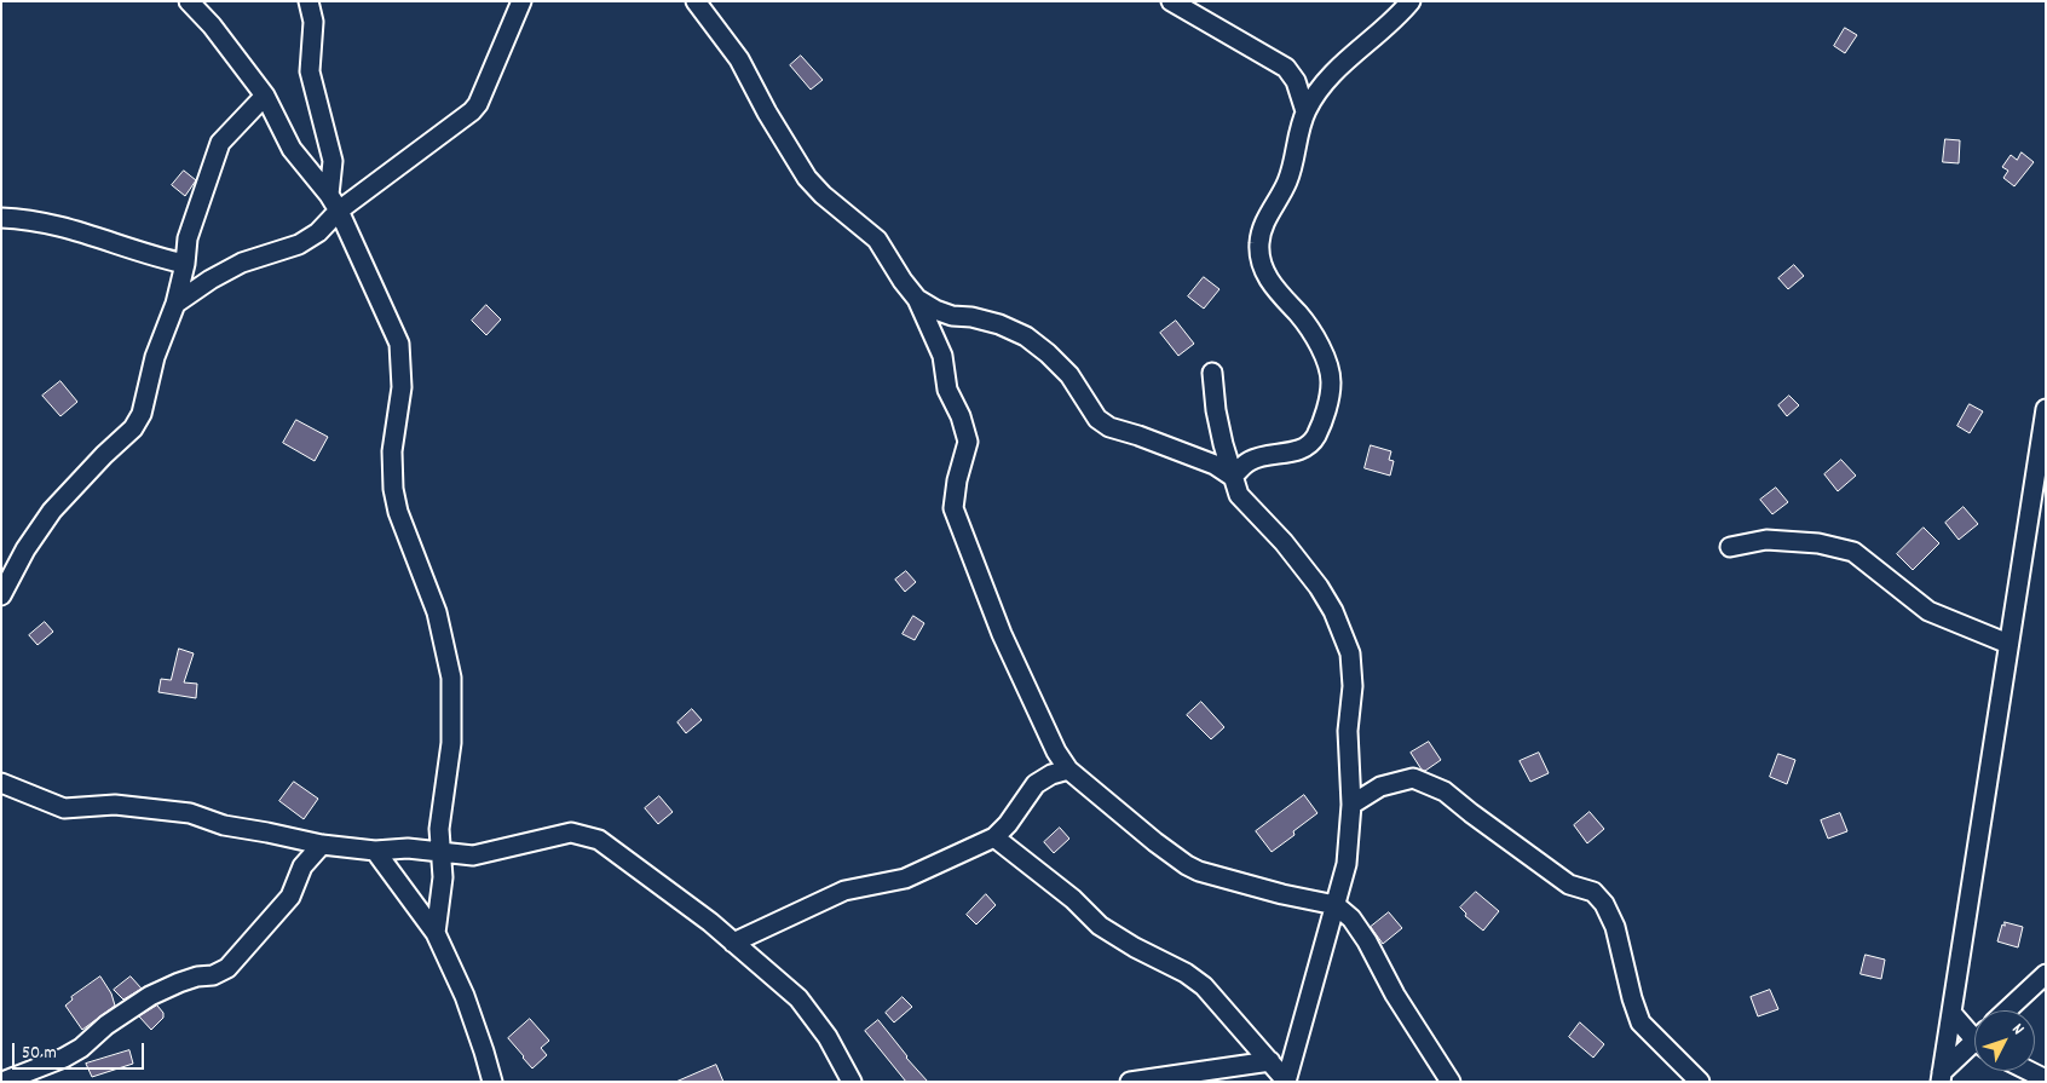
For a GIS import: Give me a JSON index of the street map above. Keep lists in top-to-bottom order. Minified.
{"scale_bar":"50 m","north":"top right"}
